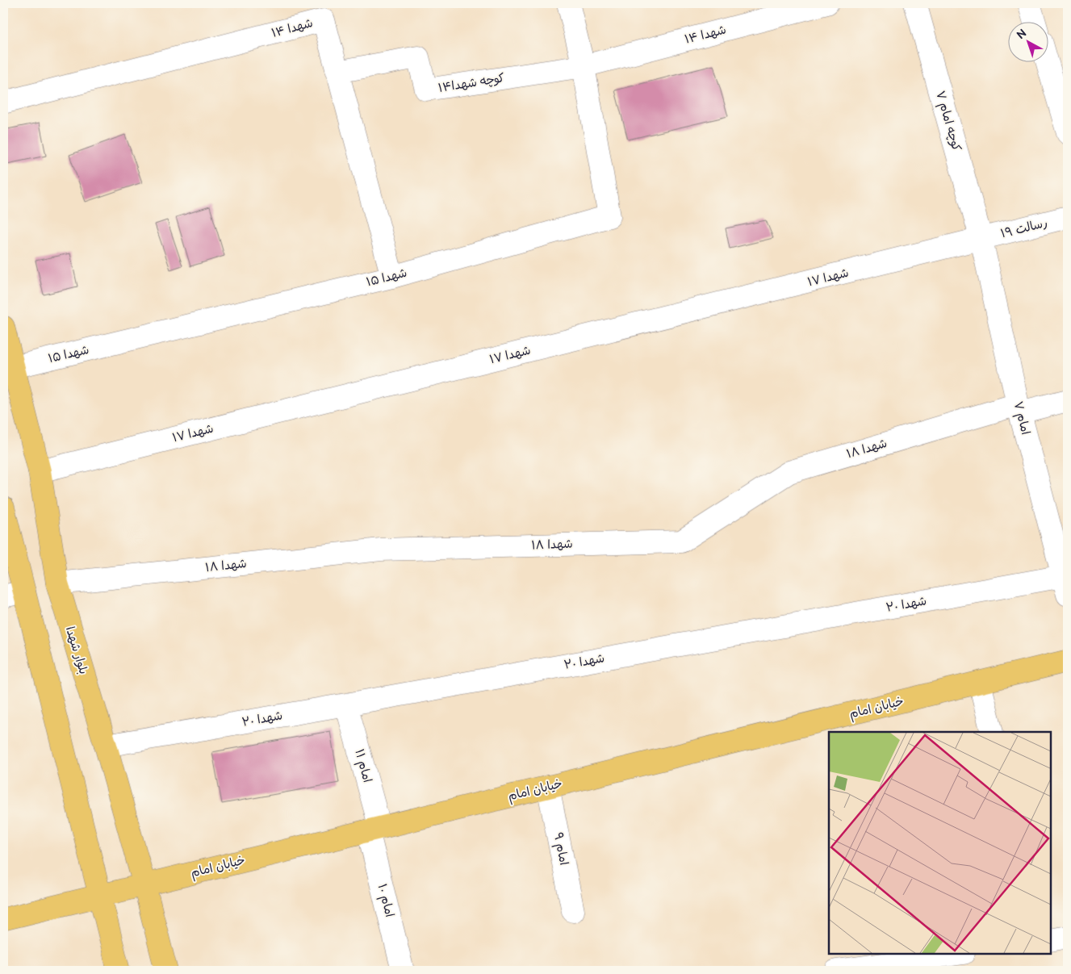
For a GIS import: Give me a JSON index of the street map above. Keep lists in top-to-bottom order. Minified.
{"streets":{"main road":["بلوار شهدا","خیابان امام"],"street":["شهدا ۱۴","کوچه شهدا۱۴","کوچه امام ۷","رسالت ۱۹","شهدا ۱۵","شهدا ۱۷","امام ۷","شهدا ۱۸","شهدا ۲۰","امام ۱۱","امام ۹","امام ۱۰"]},"crossings":[["شهدا ۱۴","کوچه شهدا۱۴"],["شهدا ۱۴","شهدا ۱۵"],["کوچه شهدا۱۴","شهدا ۱۵"],["کوچه امام ۷","رسالت ۱۹"],["کوچه امام ۷","شهدا ۱۷"],["کوچه امام ۷","امام ۷"],["رسالت ۱۹","شهدا ۱۷"],["رسالت ۱۹","امام ۷"],["شهدا ۱۵","بلوار شهدا"],["شهدا ۱۷","امام ۷"],["شهدا ۱۷","بلوار شهدا"],["امام ۷","شهدا ۱۸"],["امام ۷","شهدا ۲۰"],["شهدا ۱۸","بلوار شهدا"],["شهدا ۲۰","بلوار شهدا"],["شهدا ۲۰","امام ۱۱"],["بلوار شهدا","خیابان امام"],["خیابان امام","امام ۱۱"],["خیابان امام","امام ۹"],["خیابان امام","امام ۱۰"],["امام ۱۱","امام ۱۰"]],"north":"top left"}
